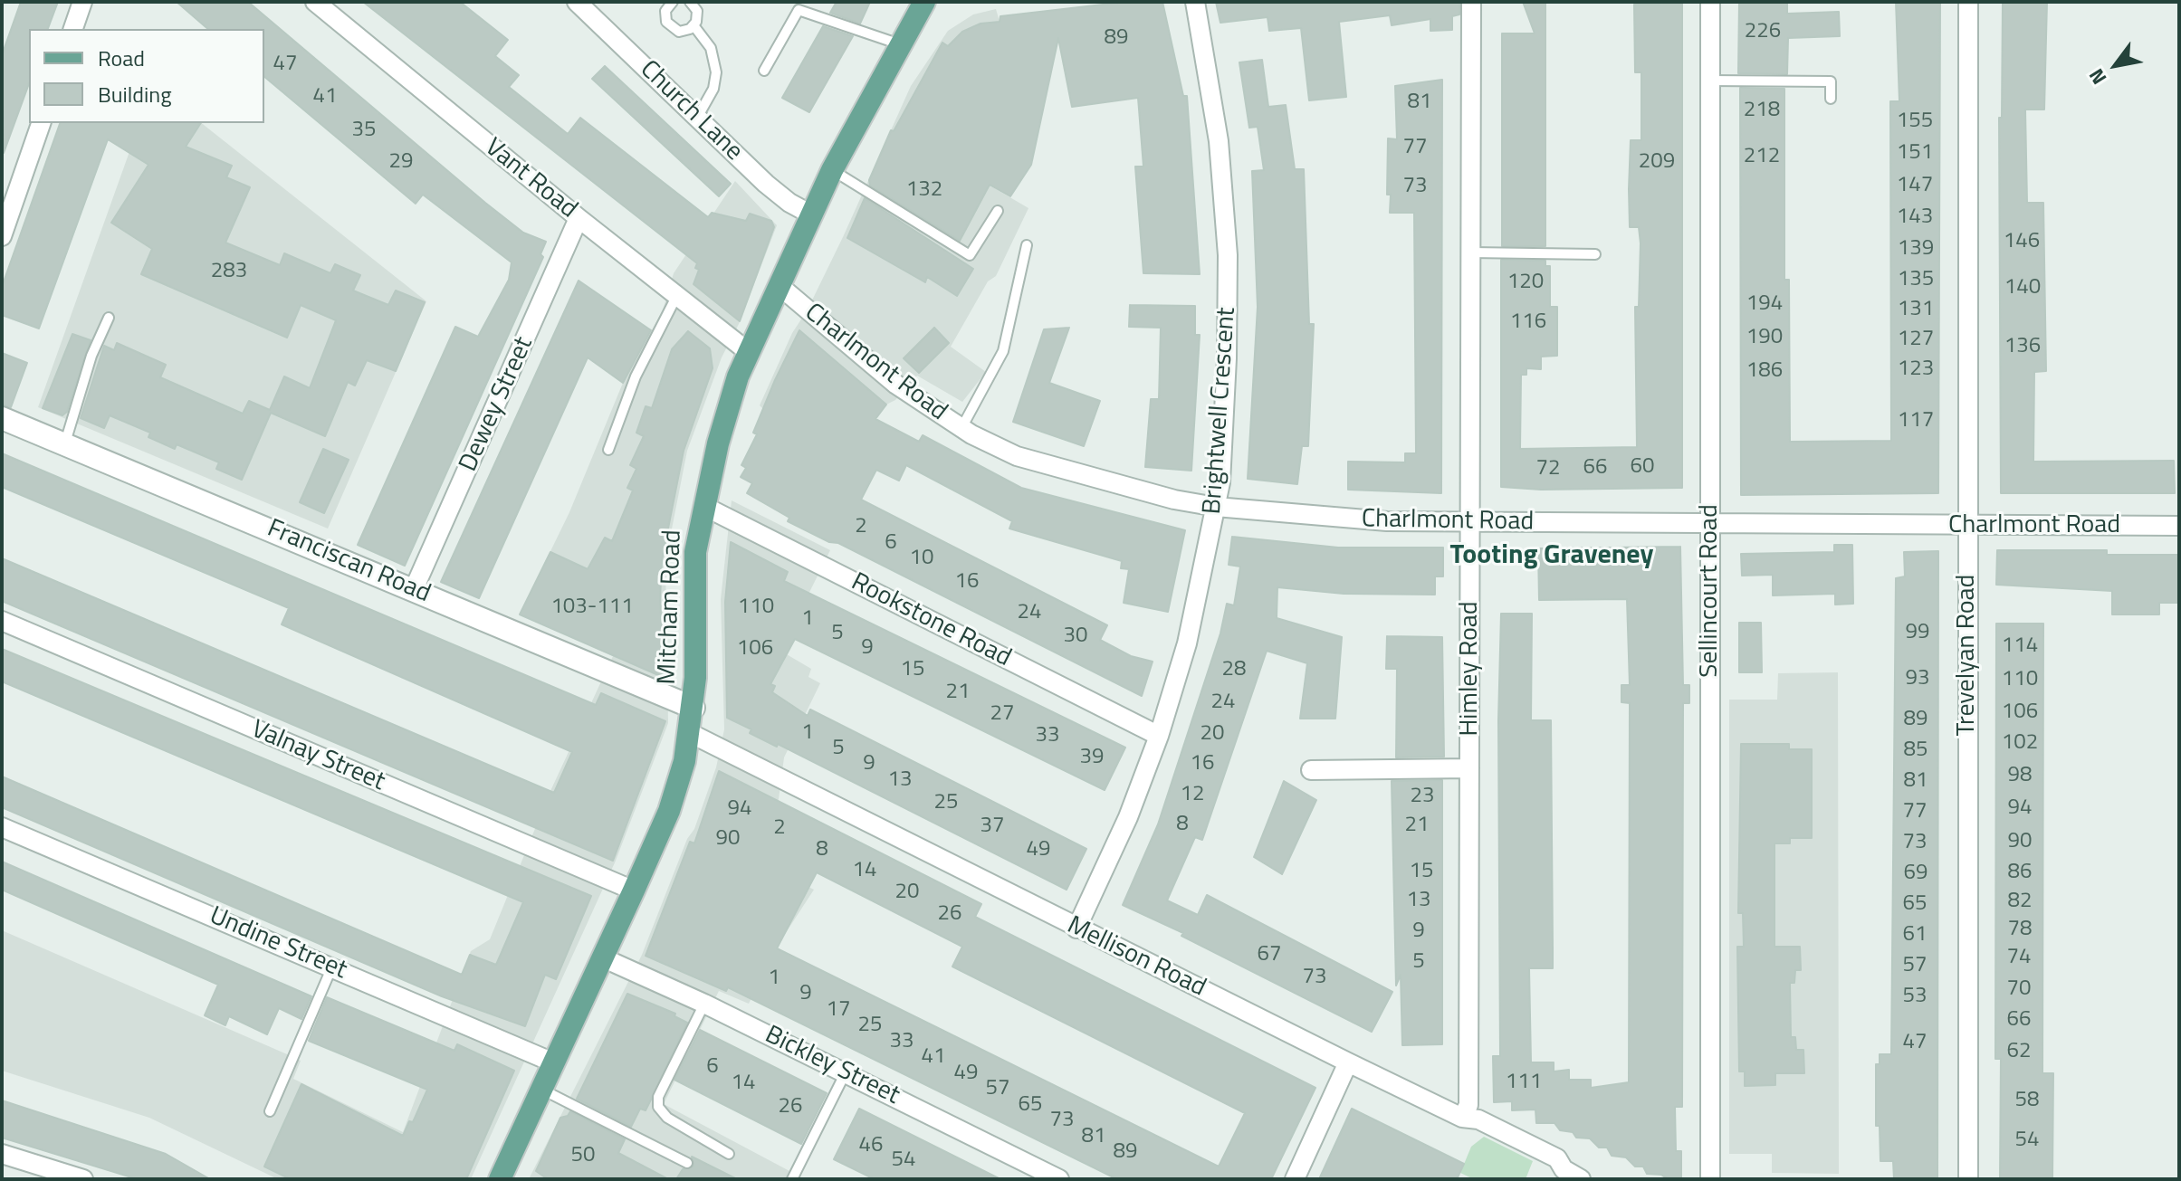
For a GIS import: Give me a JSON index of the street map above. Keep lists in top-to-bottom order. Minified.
{"streets":{"main road":["Mitcham Road"],"street":["Church Lane","Vant Road","Charlmont Road","Dewey Street","Brightwell Crescent","Franciscan Road","Sellincourt Road","Rookstone Road","Trevelyan Road","Himley Road","Valnay Street","Undine Street","Mellison Road","Bickley Street"]},"crossings":[["Church Lane","Mitcham Road"],["Vant Road","Dewey Street"],["Vant Road","Mitcham Road"],["Charlmont Road","Brightwell Crescent"],["Charlmont Road","Sellincourt Road"],["Charlmont Road","Mitcham Road"],["Charlmont Road","Trevelyan Road"],["Charlmont Road","Himley Road"],["Dewey Street","Franciscan Road"],["Brightwell Crescent","Rookstone Road"],["Brightwell Crescent","Mellison Road"],["Franciscan Road","Mitcham Road"],["Mitcham Road","Rookstone Road"],["Mitcham Road","Valnay Street"],["Mitcham Road","Undine Street"],["Mitcham Road","Mellison Road"],["Mitcham Road","Bickley Street"],["Himley Road","Mellison Road"]],"districts":["Tooting Graveney"],"house_numbers":["226","89","47","41","81","218","155","35","77","151","212","29","209","147","73","132","143","146","139","283","135","120","140","194","131","116","190","127","136","123","186","117","60","66","72","2","6","10","16","103-111","110","24","1","99","5","30","114","9","106","15","28","93","110","21","24","106","27","89","1","20","33","102","5","85","39","9","16","98","13","81","12","23","25","94","94","77","8","21","37","2","90","90","73","8","49","14","15","86","69","20","13","82","65","26","78","9","61","67","74","5","57","73","1","70","9","53","17","66","25","33","47","62","41","6","49","111","14","57","58","65","26","73","81","54","46","89","50","54"],"legend":["Road","Building"],"north":"bottom left"}
